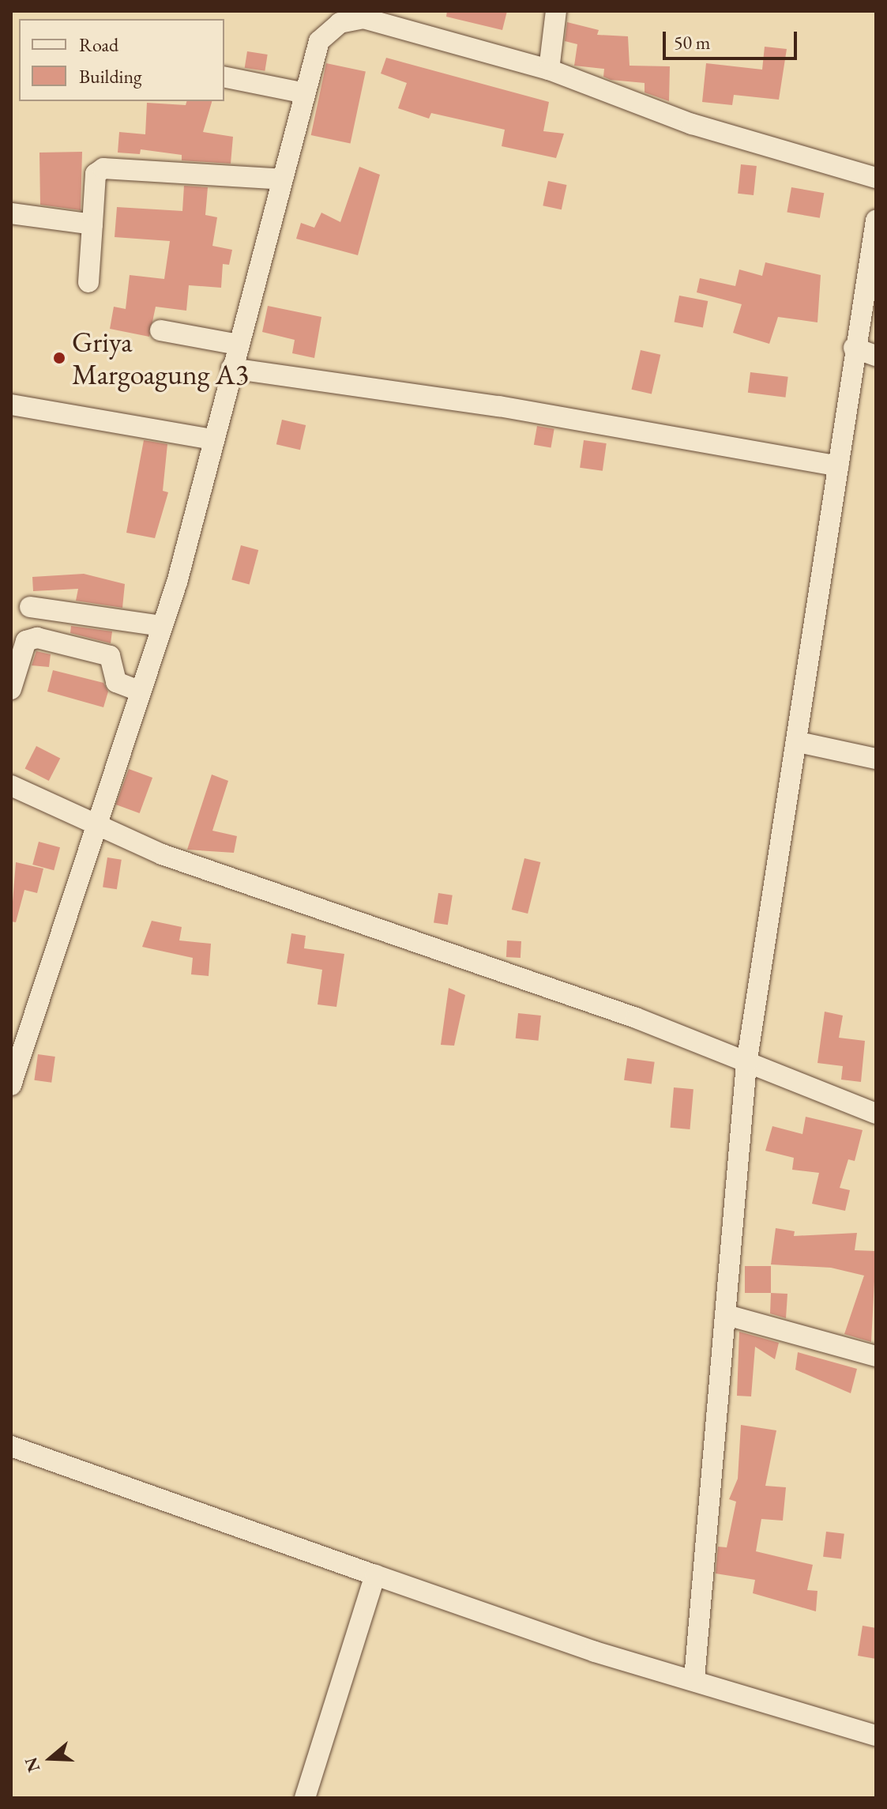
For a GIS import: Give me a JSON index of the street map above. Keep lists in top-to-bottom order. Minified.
{"places":["Griya Margoagung A3"],"legend":["Road","Building"],"scale_bar":"50 m","north":"left"}
